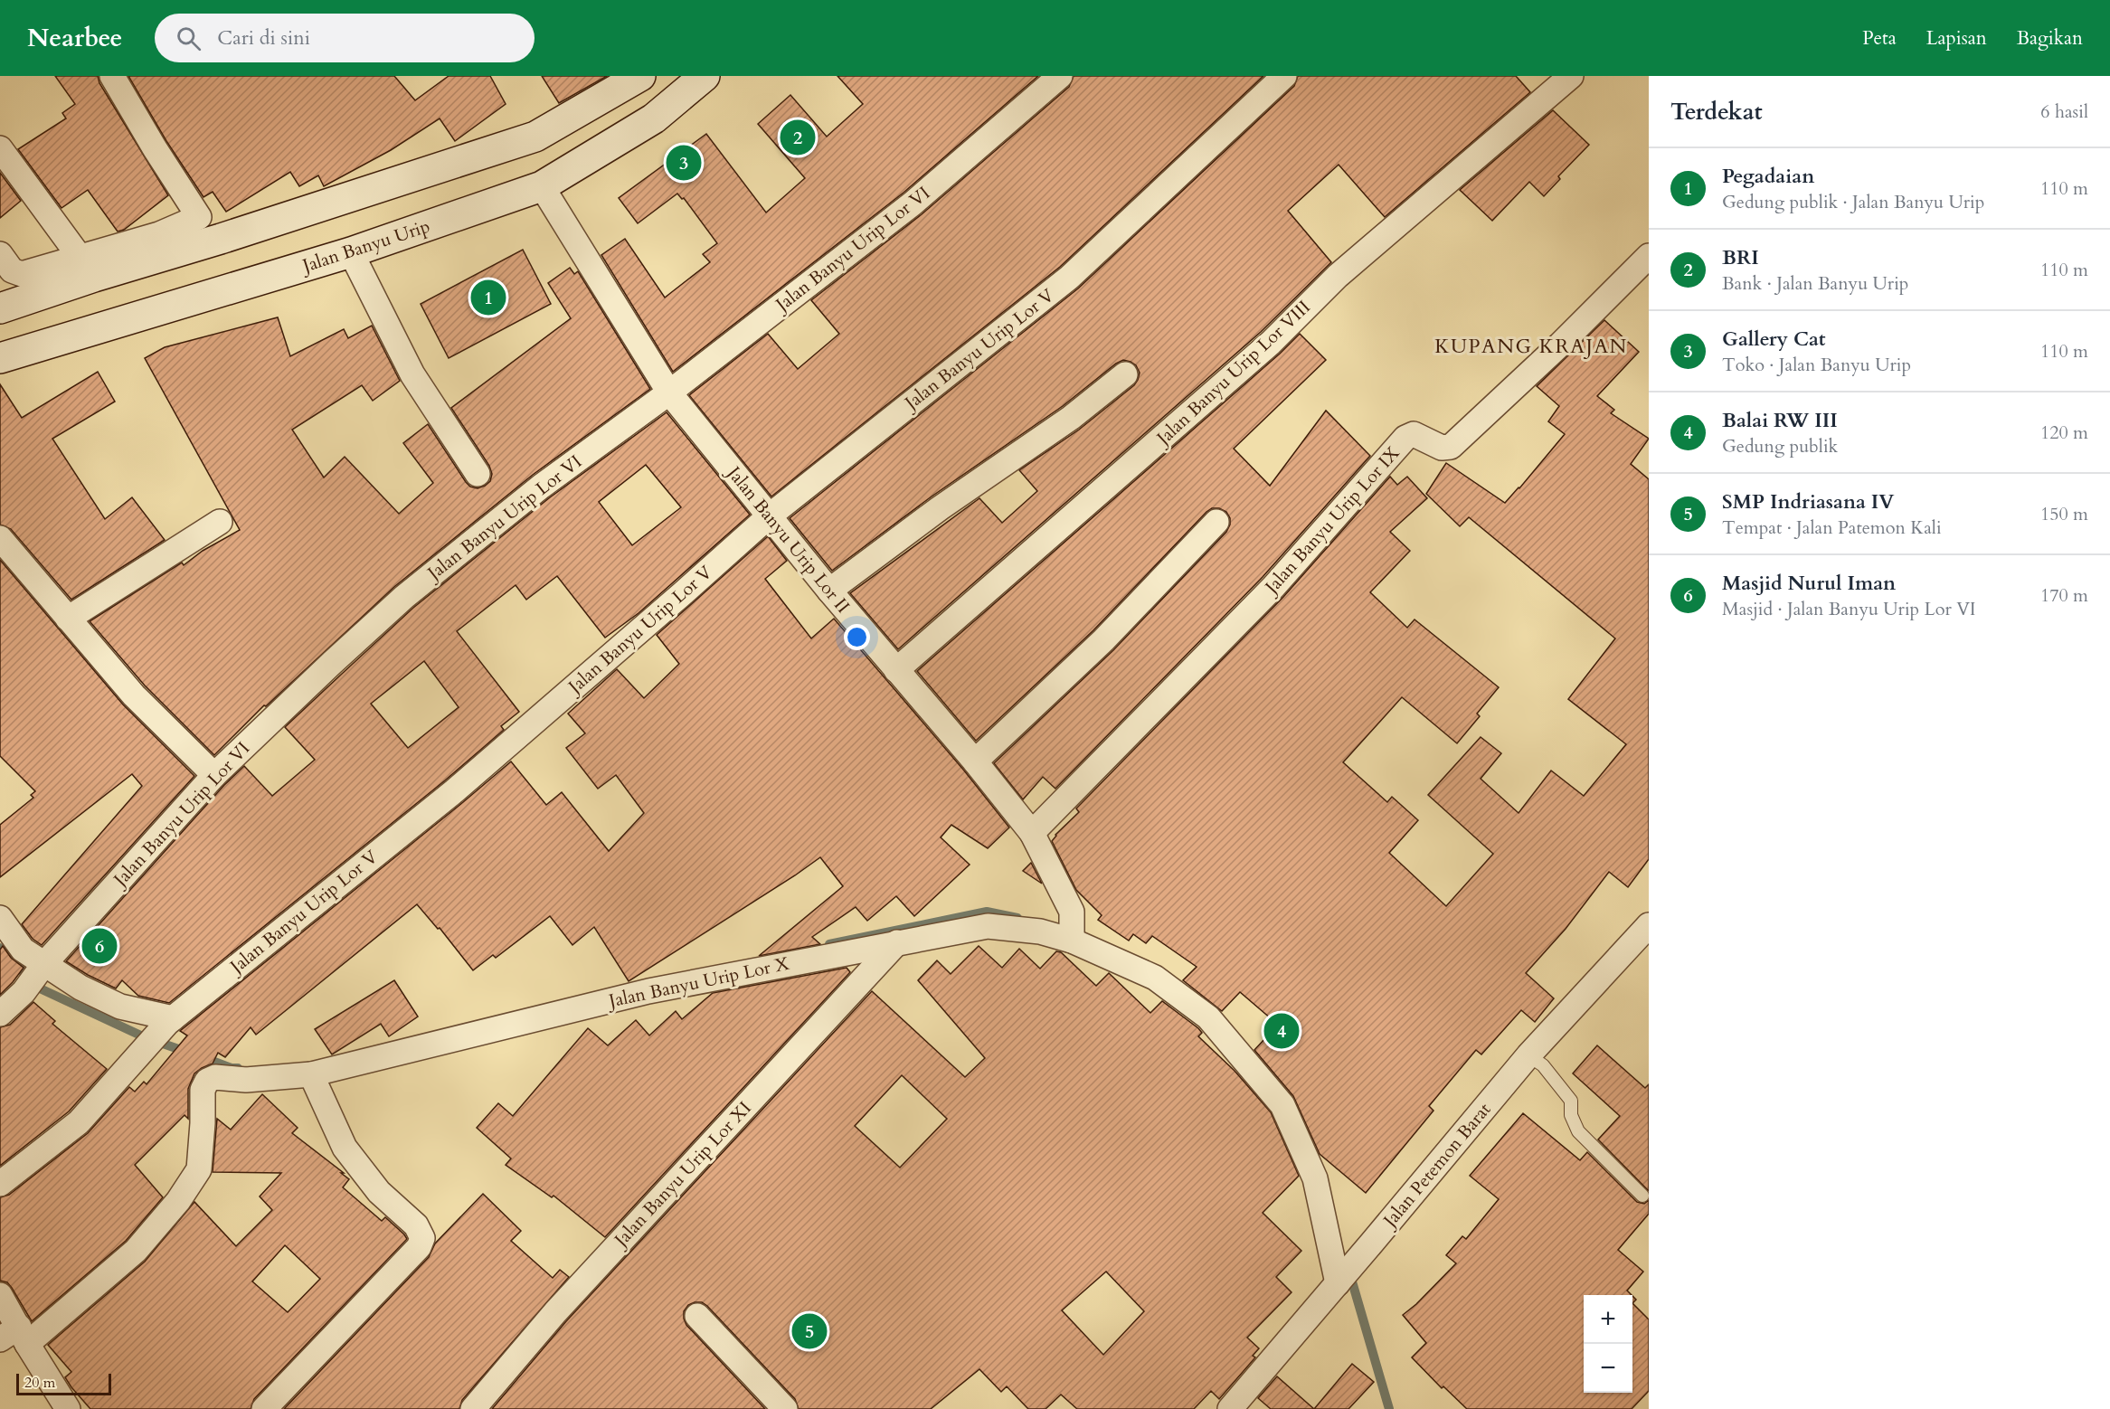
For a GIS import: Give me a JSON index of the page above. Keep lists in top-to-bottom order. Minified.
{"streets":{"main road":["Jalan Banyu Urip"],"street":["Jalan Banyu Urip Lor VI","Jalan Banyu Urip Lor V","Jalan Banyu Urip Lor VIII","Jalan Banyu Urip Lor IX","Jalan Banyu Urip Lor II","Jalan Banyu Urip Lor X","Jalan Petemon Barat","Jalan Banyu Urip Lor XI"]},"crossings":[["Jalan Banyu Urip","Jalan Banyu Urip Lor II"],["Jalan Banyu Urip Lor VI","Jalan Banyu Urip Lor II"],["Jalan Banyu Urip Lor V","Jalan Banyu Urip Lor II"],["Jalan Banyu Urip Lor VIII","Jalan Banyu Urip Lor II"],["Jalan Banyu Urip Lor IX","Jalan Banyu Urip Lor II"],["Jalan Banyu Urip Lor II","Jalan Banyu Urip Lor X"],["Jalan Banyu Urip Lor X","Jalan Petemon Barat"],["Jalan Banyu Urip Lor X","Jalan Banyu Urip Lor XI"]],"districts":["KUPANG KRAJAN"],"scale_bar":"20 m","page":{"header":"Nearbee","search":"Cari di sini","nav":["Peta","Lapisan","Bagikan"],"heading":["Terdekat","6 hasil"],"pins":["2","3","1","6","4","5"],"list":[{"mark":"1","name":"Pegadaian","note":"Gedung publik · Jalan Banyu Urip","value":"110 m"},{"mark":"2","name":"BRI","note":"Bank · Jalan Banyu Urip","value":"110 m"},{"mark":"3","name":"Gallery Cat","note":"Toko · Jalan Banyu Urip","value":"110 m"},{"mark":"4","name":"Balai RW III","note":"Gedung publik","value":"120 m"},{"mark":"5","name":"SMP Indriasana IV","note":"Tempat · Jalan Patemon Kali","value":"150 m"},{"mark":"6","name":"Masjid Nurul Iman","note":"Masjid · Jalan Banyu Urip Lor VI","value":"170 m"}],"map_buttons":["+","−"],"scale":"20 m"}}
